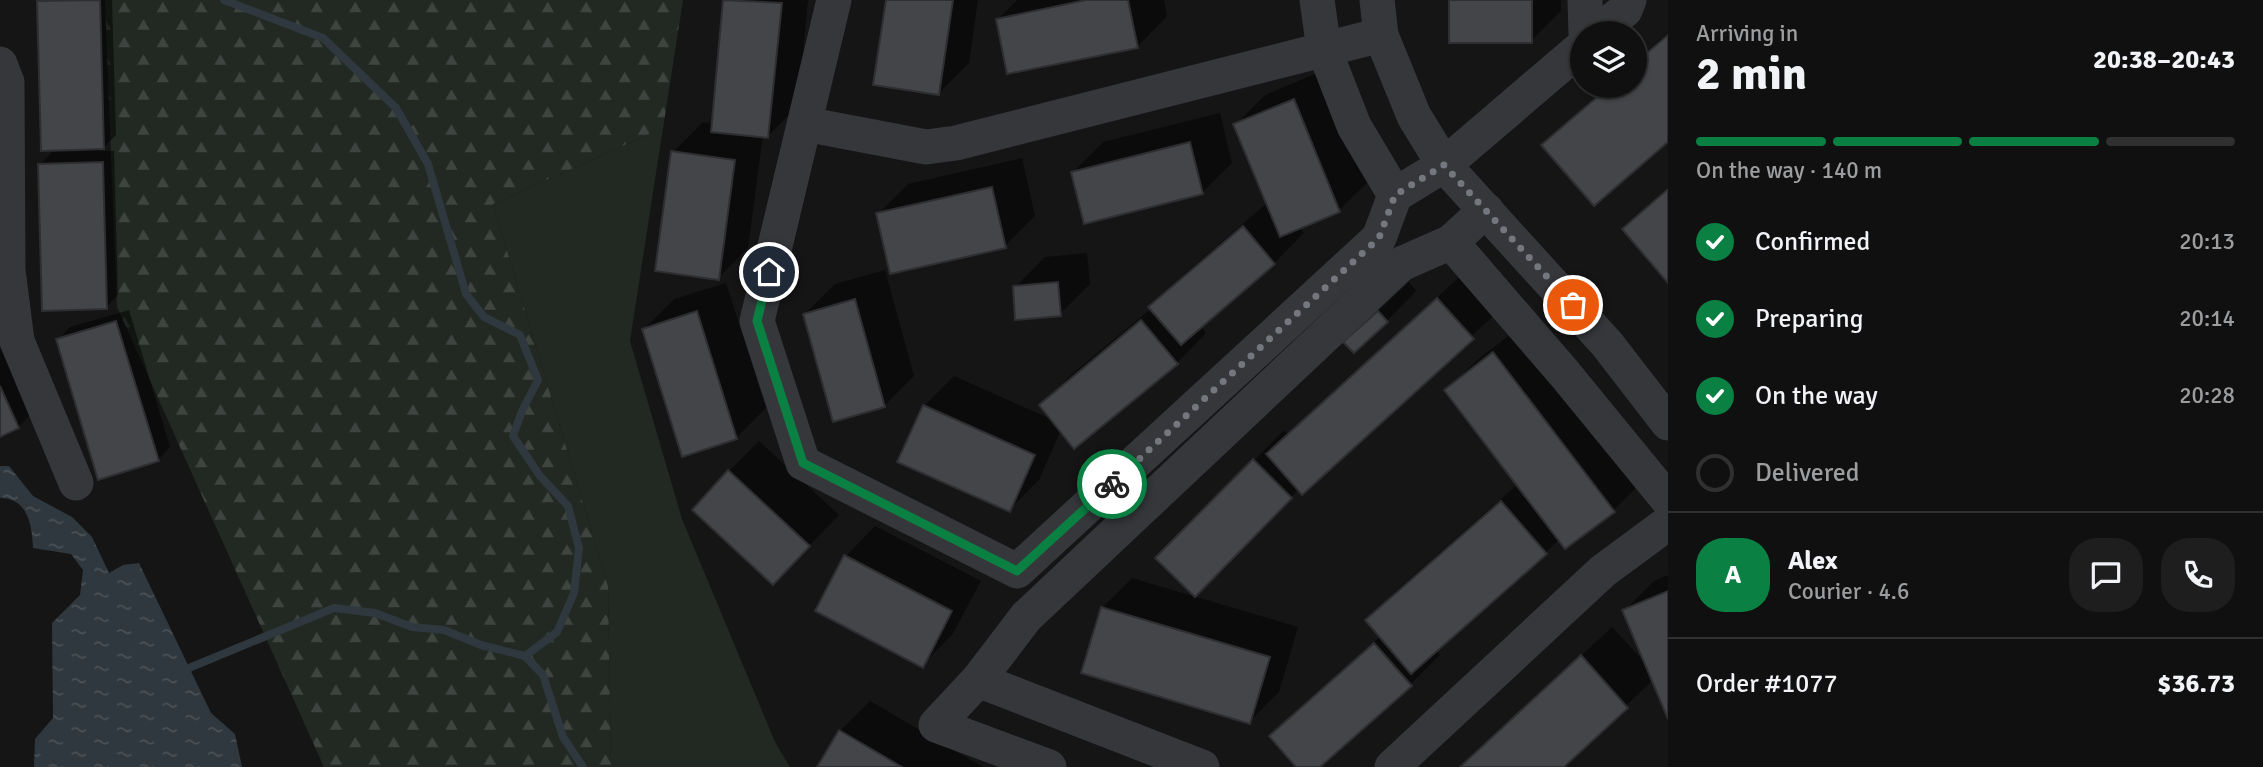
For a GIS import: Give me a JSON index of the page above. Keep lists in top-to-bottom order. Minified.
{"page":{"heading":["2 min","Arriving in","20:38–20:43"],"panel":["Alex","Courier · 4.6","Order #1077","$36.73"],"bar":"On the way · 140 m","list":[["Confirmed","20:13"],["Preparing","20:14"],["On the way","20:28"],"Delivered"],"round":"A"}}
